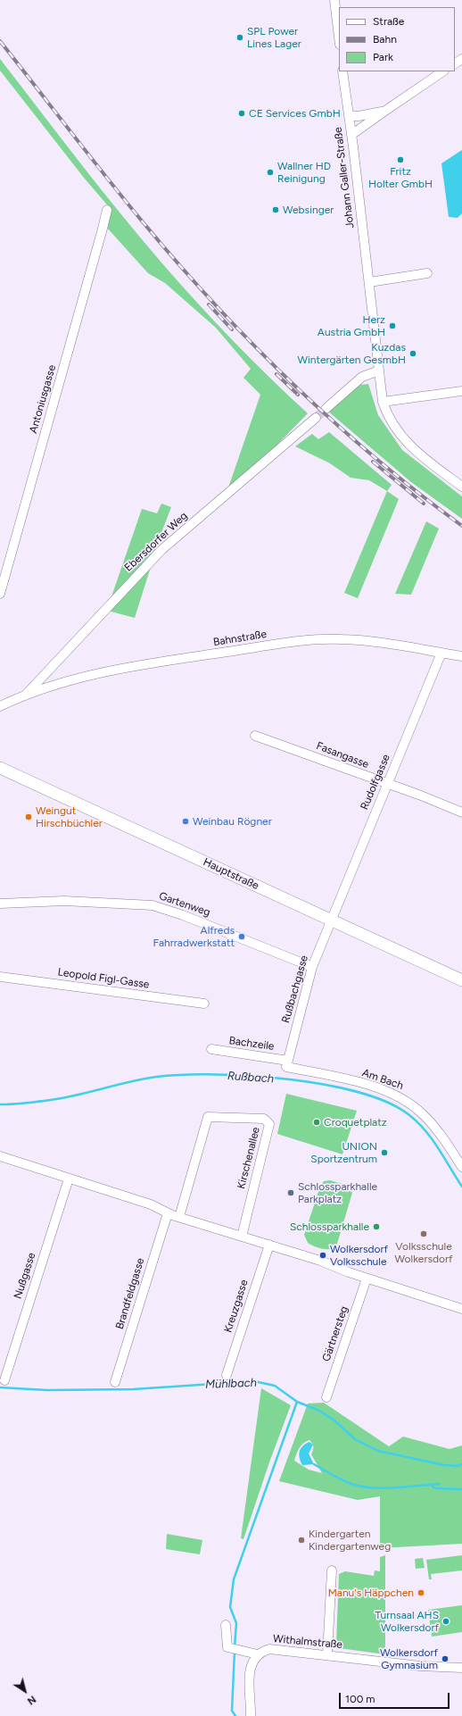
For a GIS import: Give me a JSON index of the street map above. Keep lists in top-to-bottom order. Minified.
{"streets":{"main road":["Hauptstraße"],"street":["Johann Galler-Straße","Antoniusgasse","Ebersdorfer Weg","Bahnstraße","Fasangasse","Rudolfgasse","Gartenweg","Leopold Figl-Gasse","Rußbachgasse","Bachzeile","Am Bach","Kirschenallee","Nußgasse","Brandfeldgasse","Kreuzgasse","Gärtnersteg","Withalmstraße"]},"crossings":[["Ebersdorfer Weg","Bahnstraße"],["Bahnstraße","Rudolfgasse"],["Fasangasse","Rudolfgasse"],["Rudolfgasse","Hauptstraße"],["Rudolfgasse","Rußbachgasse"],["Hauptstraße","Rußbachgasse"],["Gartenweg","Rußbachgasse"],["Rußbachgasse","Bachzeile"],["Rußbachgasse","Am Bach"],["Bachzeile","Am Bach"]],"water":["Rußbach","Mühlbach"],"places":["SPL Power Lines Lager","CE Services GmbH","Fritz Holter GmbH","Wallner HD Reinigung","Websinger","Herz Austria GmbH","Kuzdas Wintergärten GesmbH","Weingut Hirschbüchler","Weinbau Rögner","Alfreds Fahrradwerkstatt","Croquetplatz","UNION Sportzentrum","Schlossparkhalle Parkplatz","Schlossparkhalle","Volksschule Wolkersdorf","Wolkersdorf Volksschule","Kindergarten Kindergartenweg","Manu's Häppchen","Turnsaal AHS Wolkersdorf","Wolkersdorf Gymnasium"],"legend":["Straße","Bahn","Park"],"scale_bar":"100 m","north":"bottom right"}
